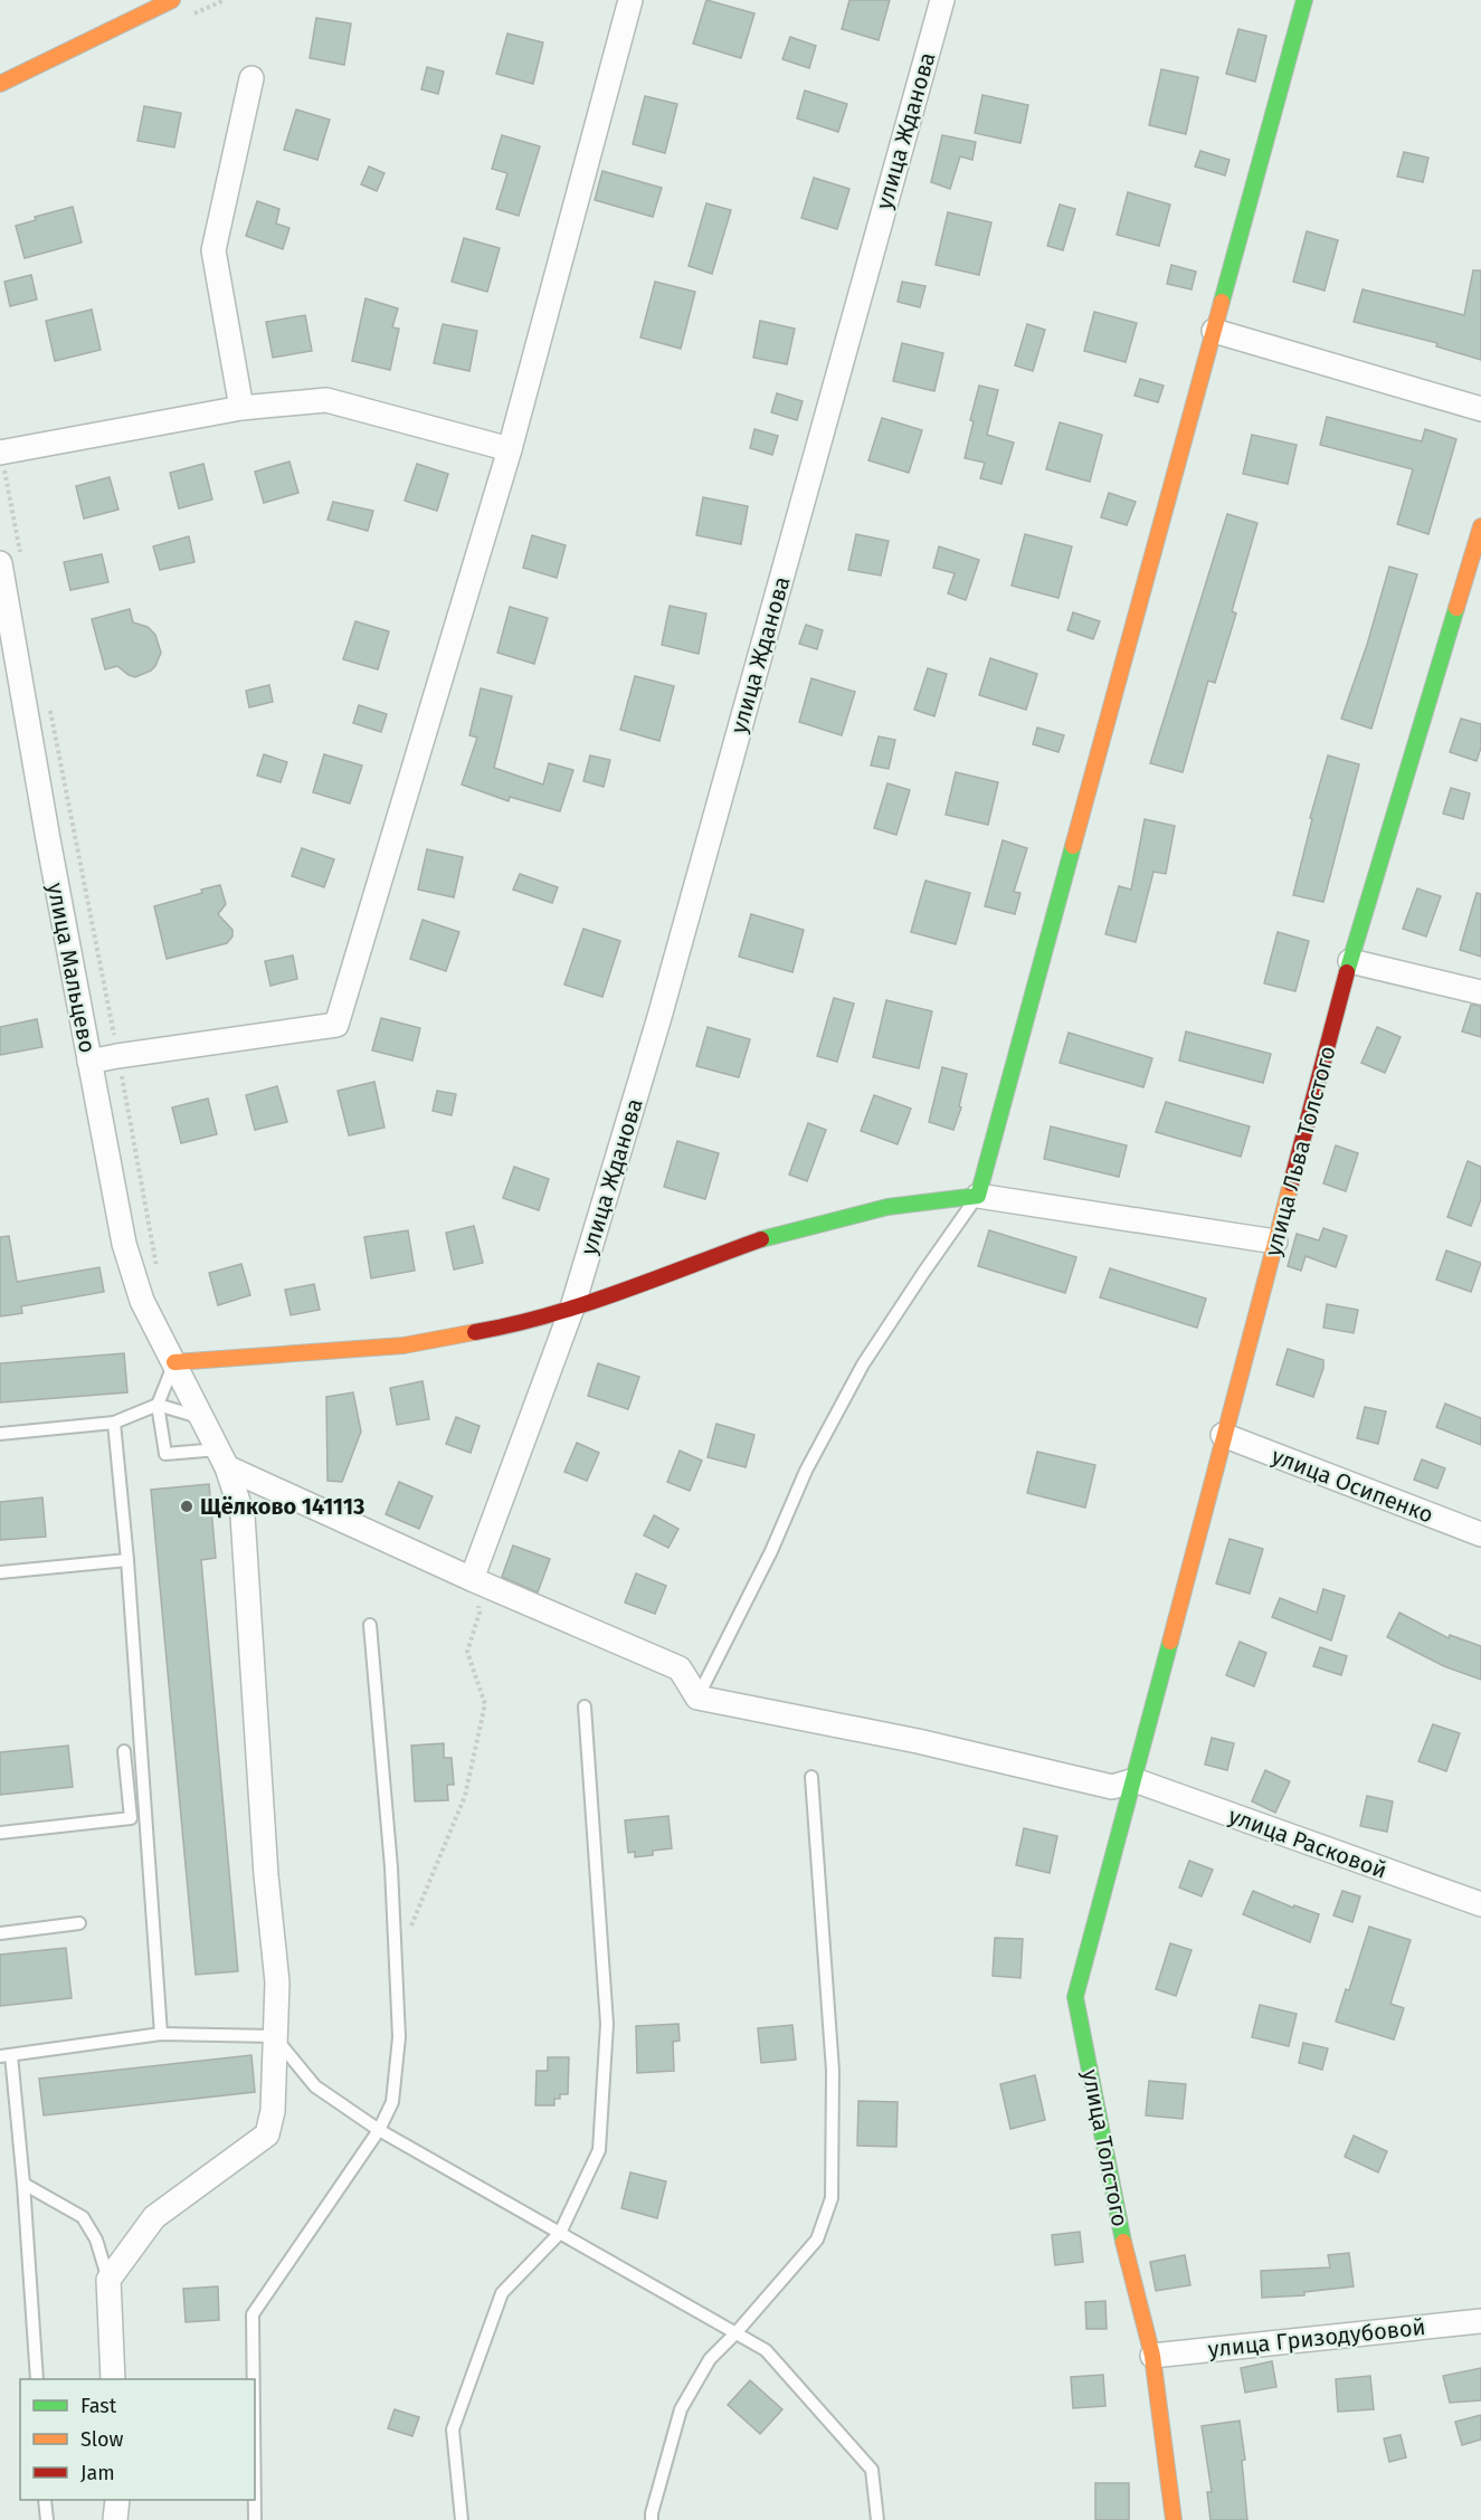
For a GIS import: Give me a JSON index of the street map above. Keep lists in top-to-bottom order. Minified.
{"streets":{"street":["улица Жданова","улица Мальцево","улица Льва Толстого","улица Осипенко","улица Расковой","улица Толстого","улица Гризодубовой"]},"crossings":[["улица Льва Толстого","улица Осипенко"],["улица Льва Толстого","улица Расковой"],["улица Льва Толстого","улица Толстого"],["улица Расковой","улица Толстого"],["улица Толстого","улица Гризодубовой"]],"places":["Щёлково 141113"],"legend":["Fast","Slow","Jam"]}
